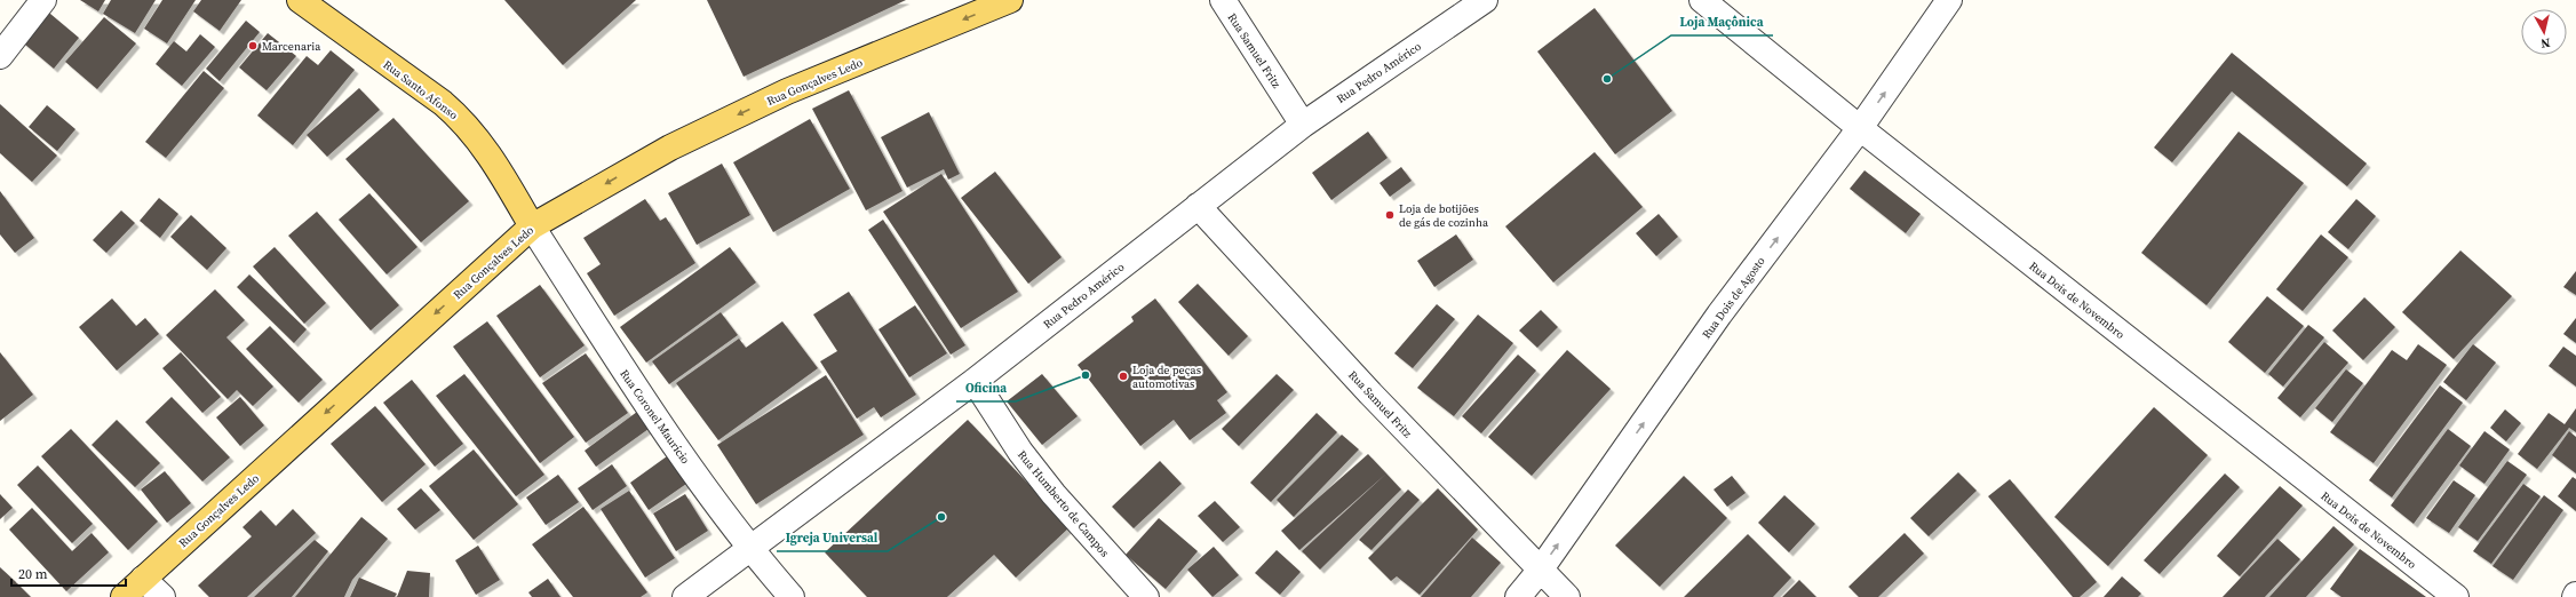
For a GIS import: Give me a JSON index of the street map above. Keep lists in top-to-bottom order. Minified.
{"streets":{"main road":["Rua Gonçalves Ledo","Rua Santo Afonso"],"street":["Rua Samuel Fritz","Rua Pedro Américo","Rua Dois de Agosto","Rua Dois de Novembro","Rua Coronel Maurício","Rua Humberto de Campos"]},"crossings":[["Rua Samuel Fritz","Rua Pedro Américo"],["Rua Samuel Fritz","Rua Dois de Agosto"],["Rua Pedro Américo","Rua Coronel Maurício"],["Rua Pedro Américo","Rua Humberto de Campos"],["Rua Gonçalves Ledo","Rua Santo Afonso"],["Rua Gonçalves Ledo","Rua Coronel Maurício"],["Rua Santo Afonso","Rua Coronel Maurício"],["Rua Dois de Agosto","Rua Dois de Novembro"]],"one_way":["Rua Gonçalves Ledo","Rua Dois de Agosto"],"places":["Marcenaria","Loja Maçônica","Loja de botijões de gás de cozinha","Oficina","Loja de peças automotivas","Igreja Universal"],"scale_bar":"20 m","north":"bottom"}
